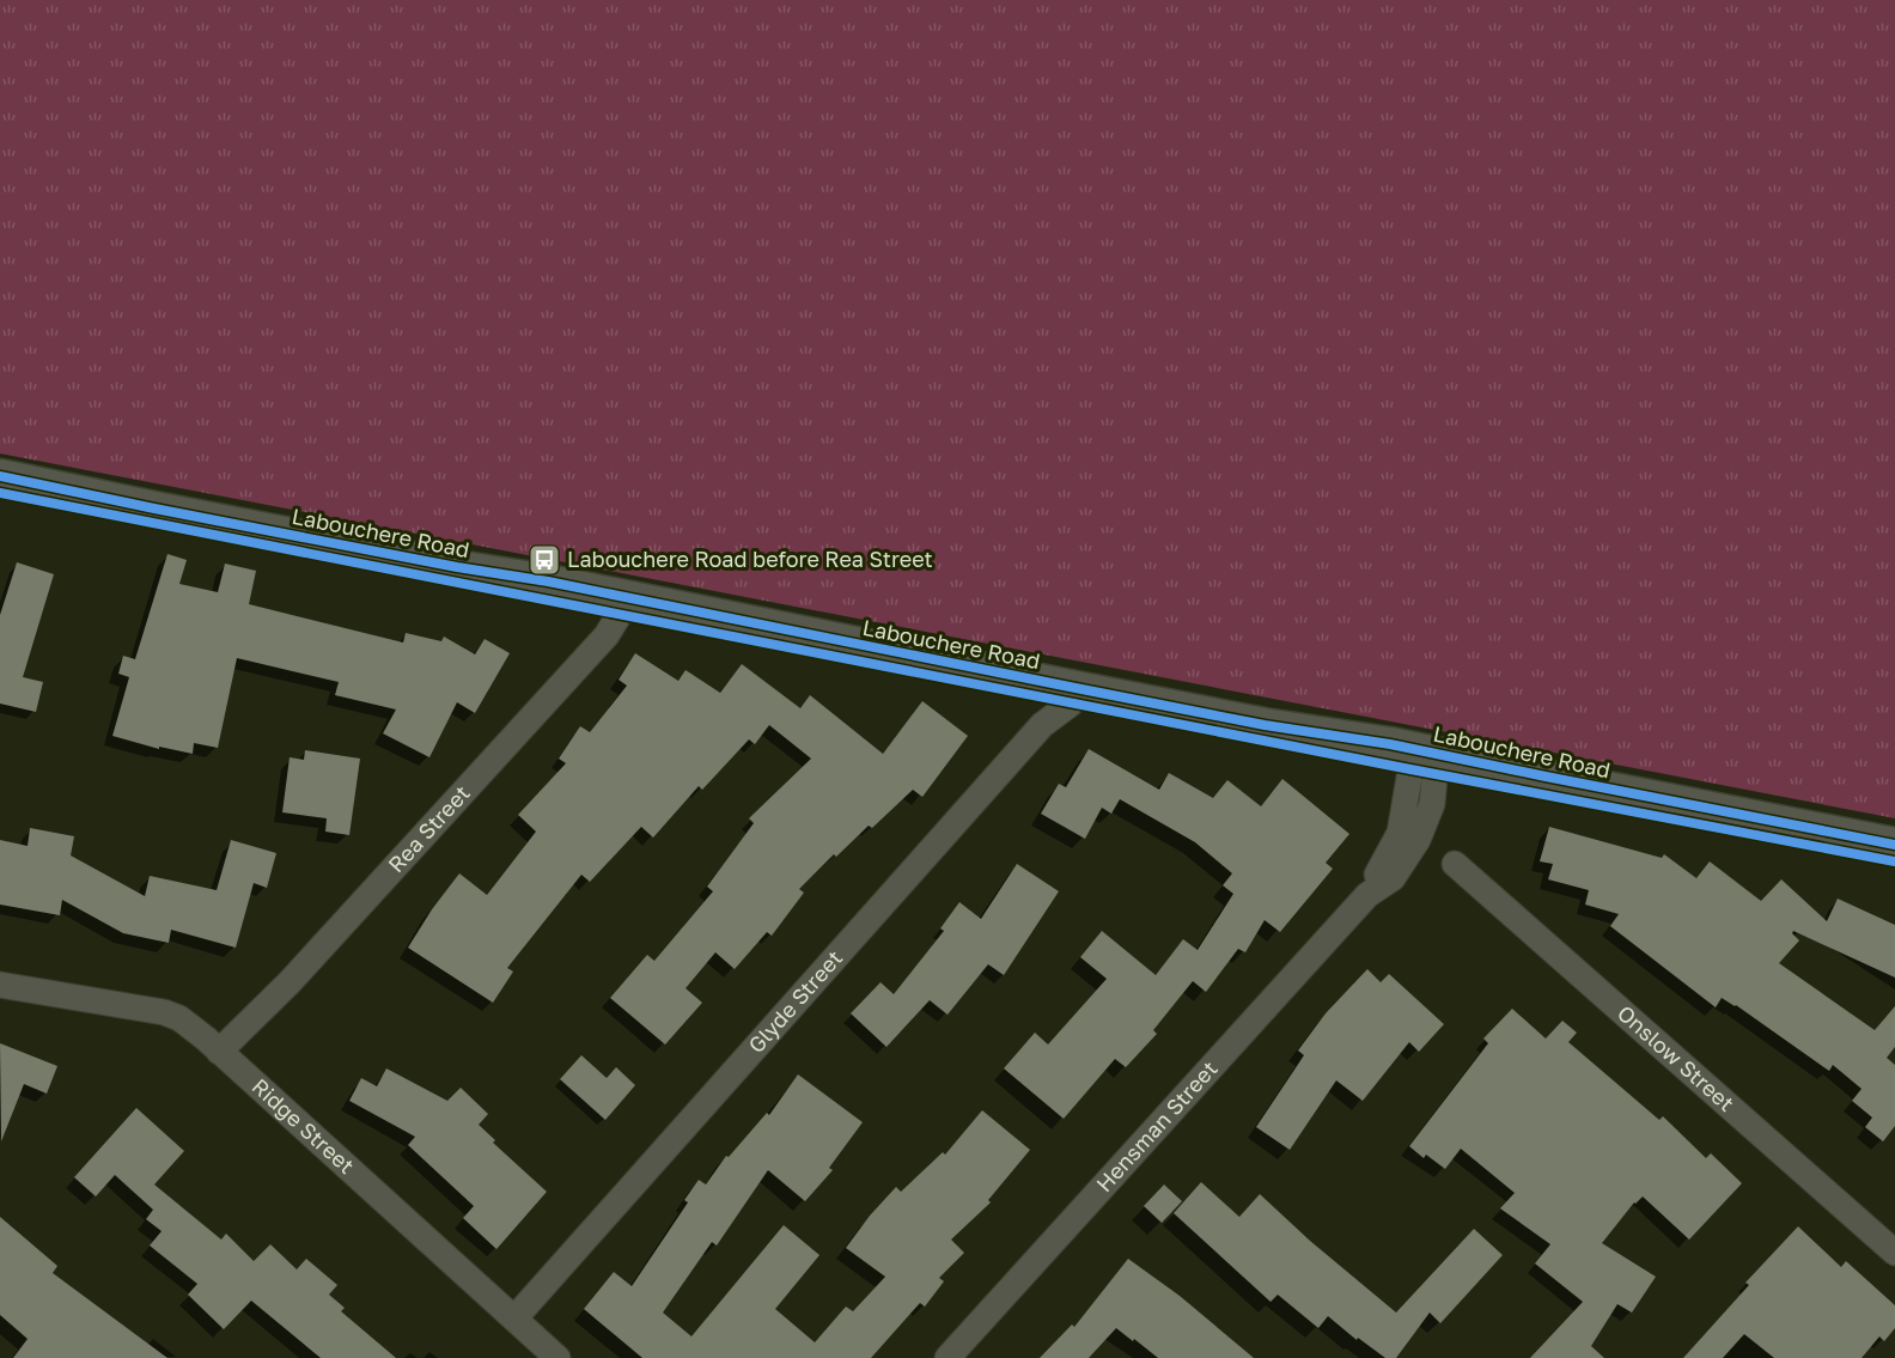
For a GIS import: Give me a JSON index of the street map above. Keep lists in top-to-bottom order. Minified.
{"streets":{"main road":["Labouchere Road"],"street":["Rea Street","Glyde Street","Onslow Street","Ridge Street","Hensman Street"]},"crossings":[["Labouchere Road","Rea Street"],["Labouchere Road","Glyde Street"],["Labouchere Road","Hensman Street"],["Rea Street","Ridge Street"],["Glyde Street","Ridge Street"]],"places":{"bus stop":["Labouchere Road before Rea Street"]}}
